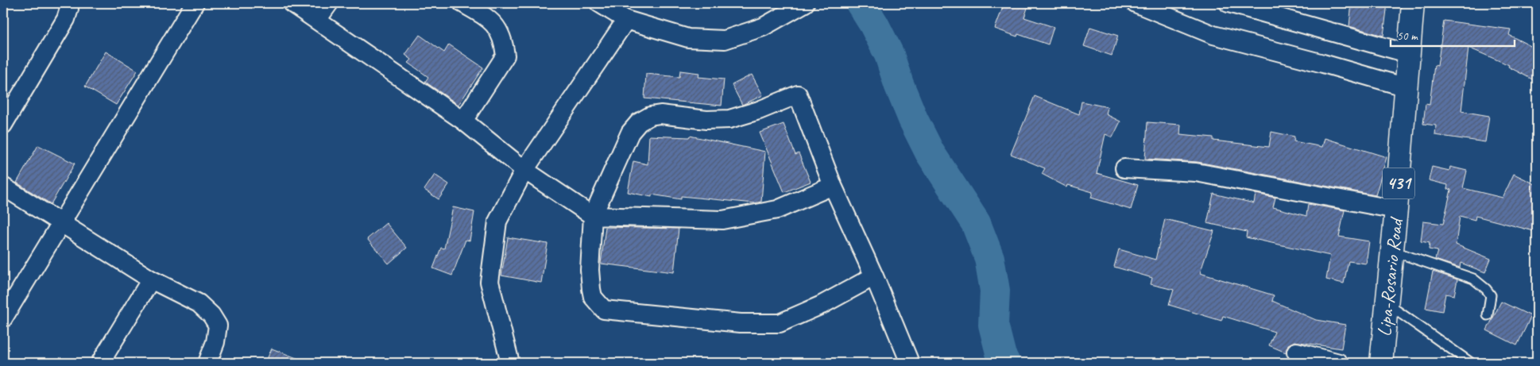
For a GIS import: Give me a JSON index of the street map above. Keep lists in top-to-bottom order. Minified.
{"streets":{"main road":["431","Lipa-Rosario Road"]},"scale_bar":"50 m"}
